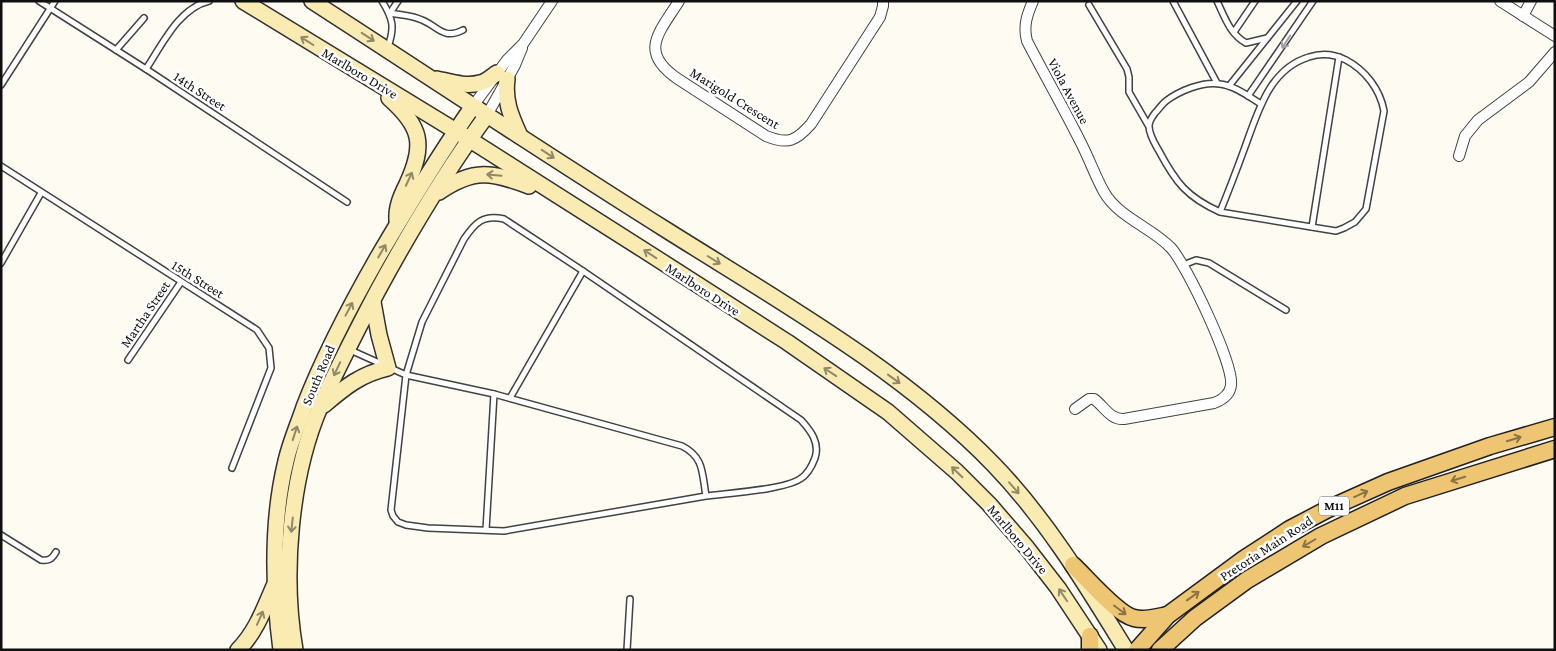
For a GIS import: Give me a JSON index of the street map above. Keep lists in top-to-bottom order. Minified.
{"streets":{"main road":["Marlboro Drive","South Road","M11","Pretoria Main Road"],"street":["Viola Avenue","Marigold Crescent"],"lane":["14th Street","15th Street","Martha Street"]},"crossings":[["Marlboro Drive","South Road"],["15th Street","Martha Street"]]}
